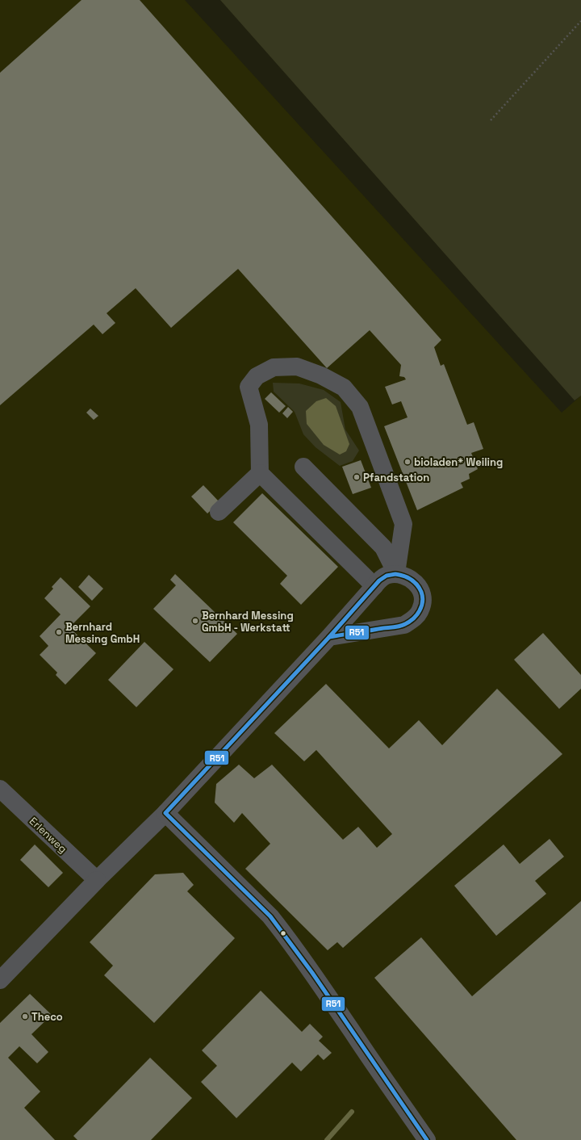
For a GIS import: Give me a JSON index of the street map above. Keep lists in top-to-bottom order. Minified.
{"streets":{"street":["Erlenweg"]},"places":["bioladen* Weiling","Pfandstation","Bernhard Messing GmbH - Werkstatt","Bernhard Messing GmbH","Theco"],"lines":["transit line R51"]}
